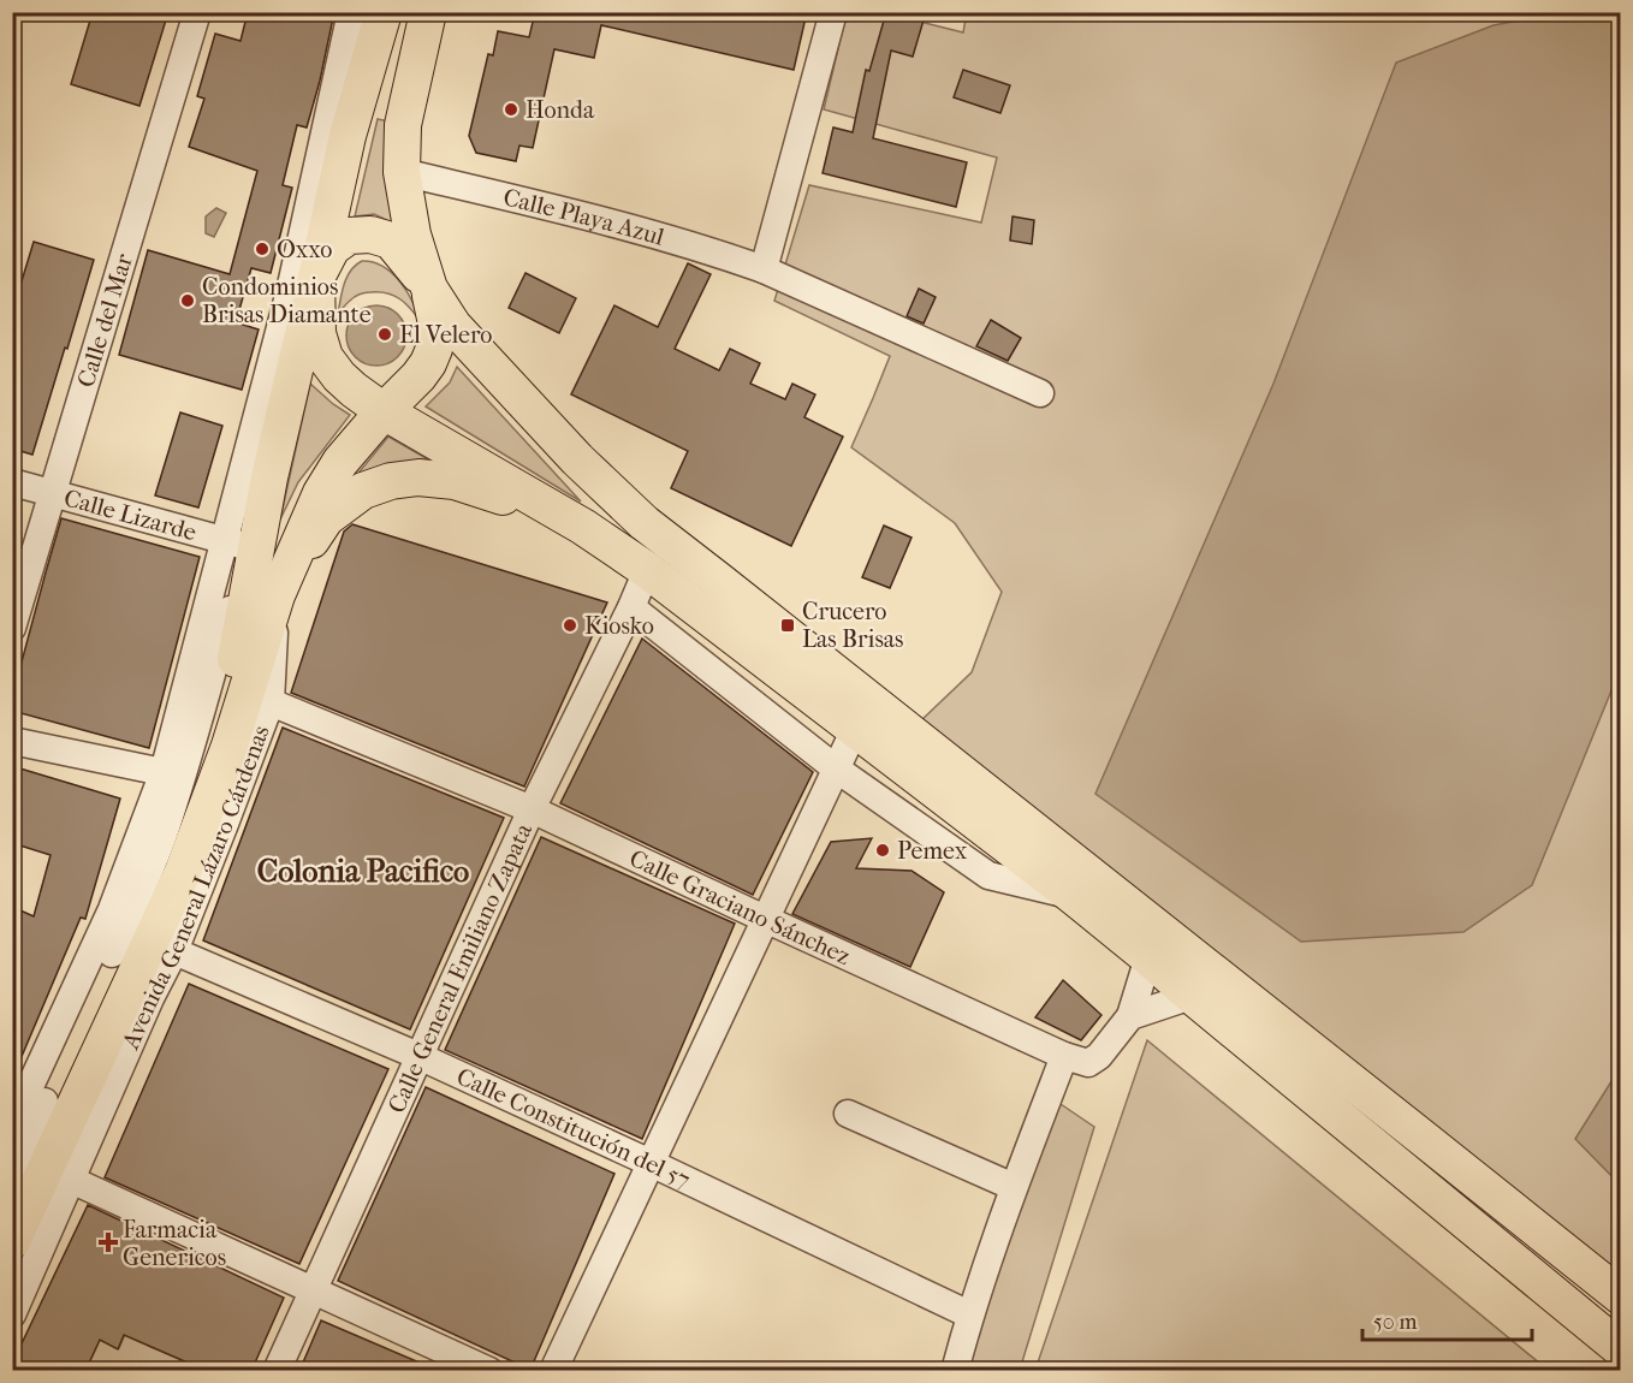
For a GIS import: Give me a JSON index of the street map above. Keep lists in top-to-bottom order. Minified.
{"streets":{"main road":["Avenida General Lázaro Cárdenas"],"street":["Calle Playa Azul","Calle del Mar","Calle Lizarde","Calle Graciano Sánchez","Calle General Emiliano Zapata","Calle Constitución del 57"]},"crossings":[["Calle del Mar","Calle Lizarde"],["Calle Lizarde","Avenida General Lázaro Cárdenas"],["Avenida General Lázaro Cárdenas","Calle Graciano Sánchez"],["Avenida General Lázaro Cárdenas","Calle Constitución del 57"],["Calle Graciano Sánchez","Calle General Emiliano Zapata"],["Calle General Emiliano Zapata","Calle Constitución del 57"]],"districts":["Colonia Pacifico"],"places":{"other":["Honda","Oxxo","Condominios Brisas Diamante","El Velero","Kiosko","Pemex"],"transit":["Crucero Las Brisas"],"health":["Farmacia Genericos"]},"scale_bar":"50 m"}
